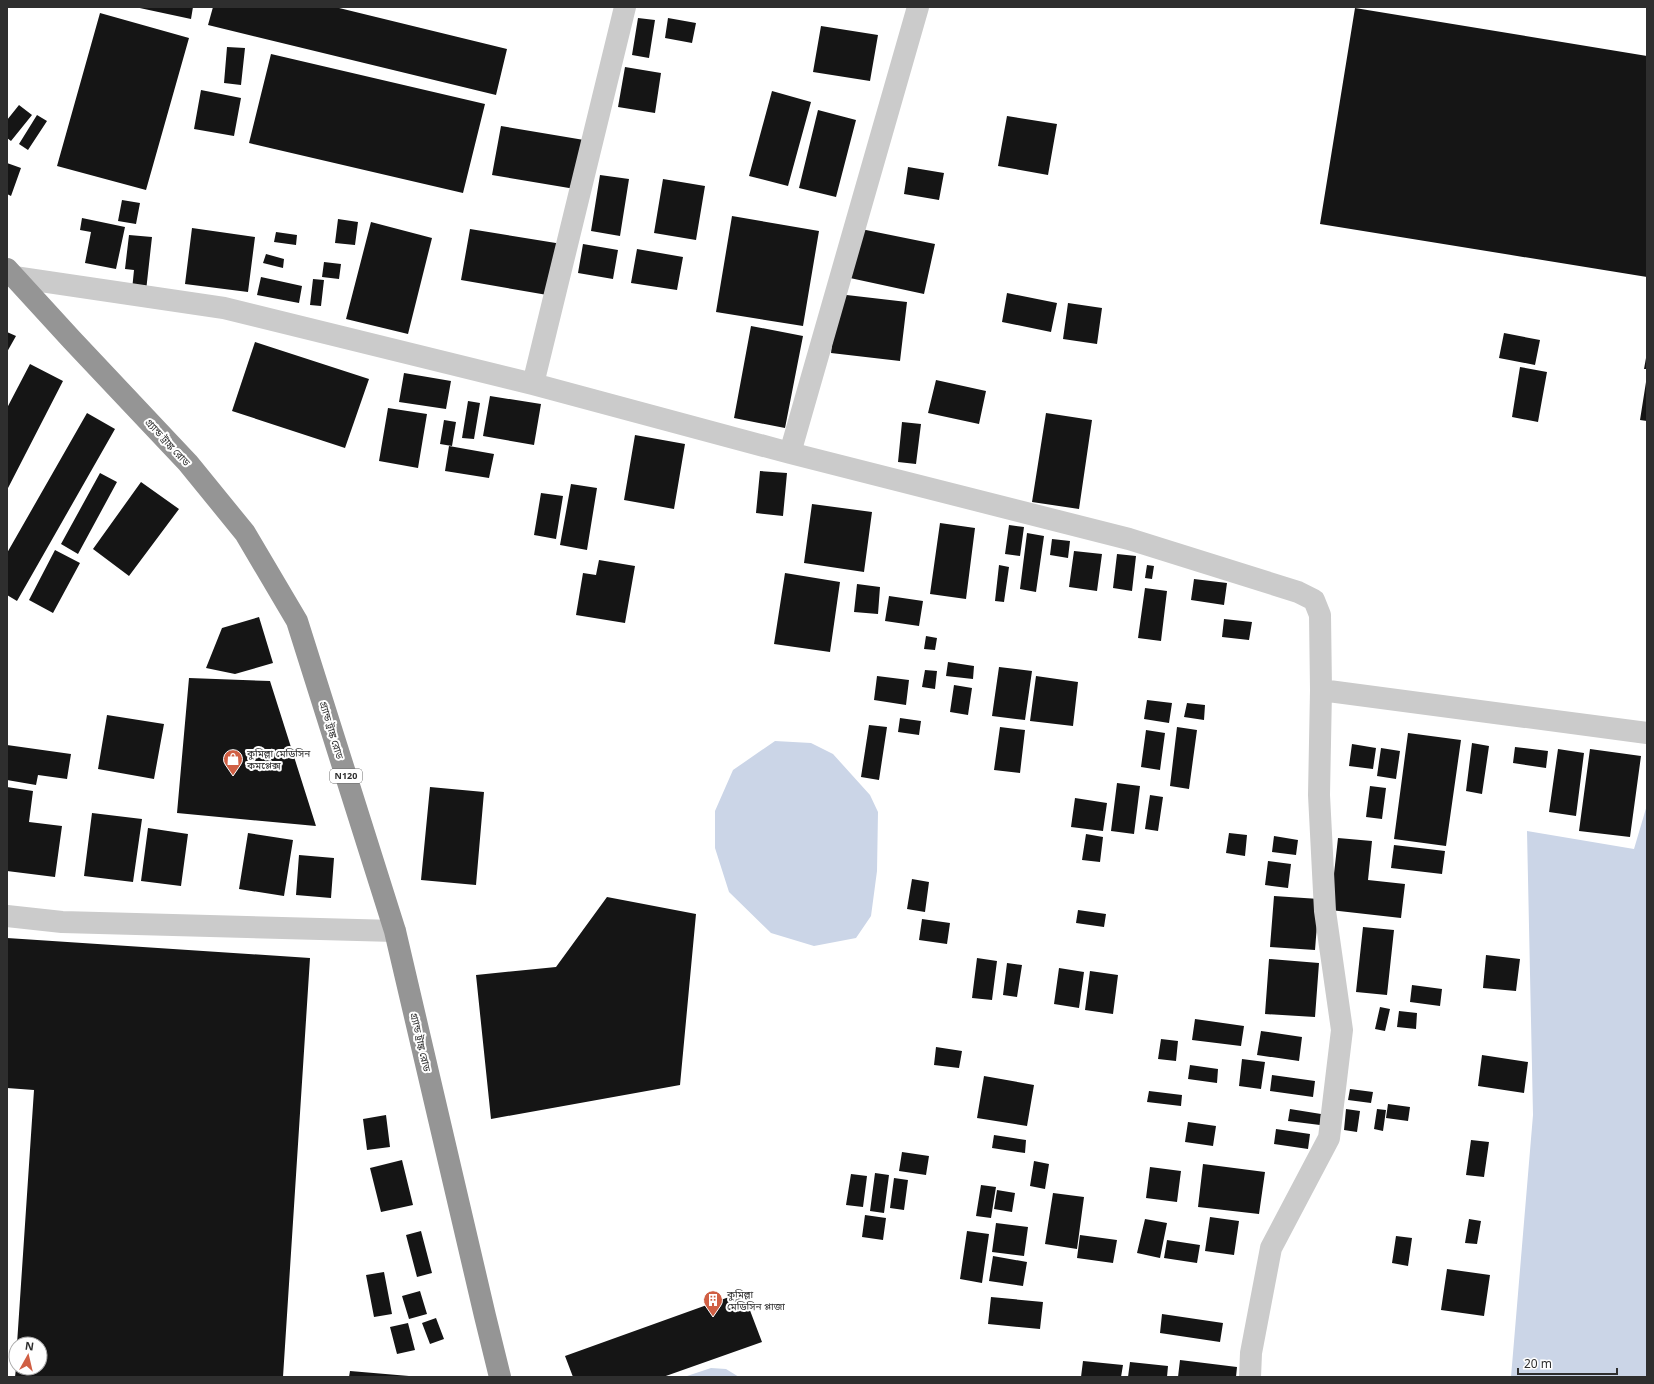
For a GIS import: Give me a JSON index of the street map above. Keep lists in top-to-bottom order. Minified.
{"streets":{"highway":["গ্র্যান্ড ট্রাঙ্ক রোড","N120"]},"places":{"shop":["কুমিল্লা মেডিসিন কমপ্লেক্স"],"building":["কুমিল্লা মেডিসিন প্লাজা"]},"scale_bar":"20 m","north":"top"}
